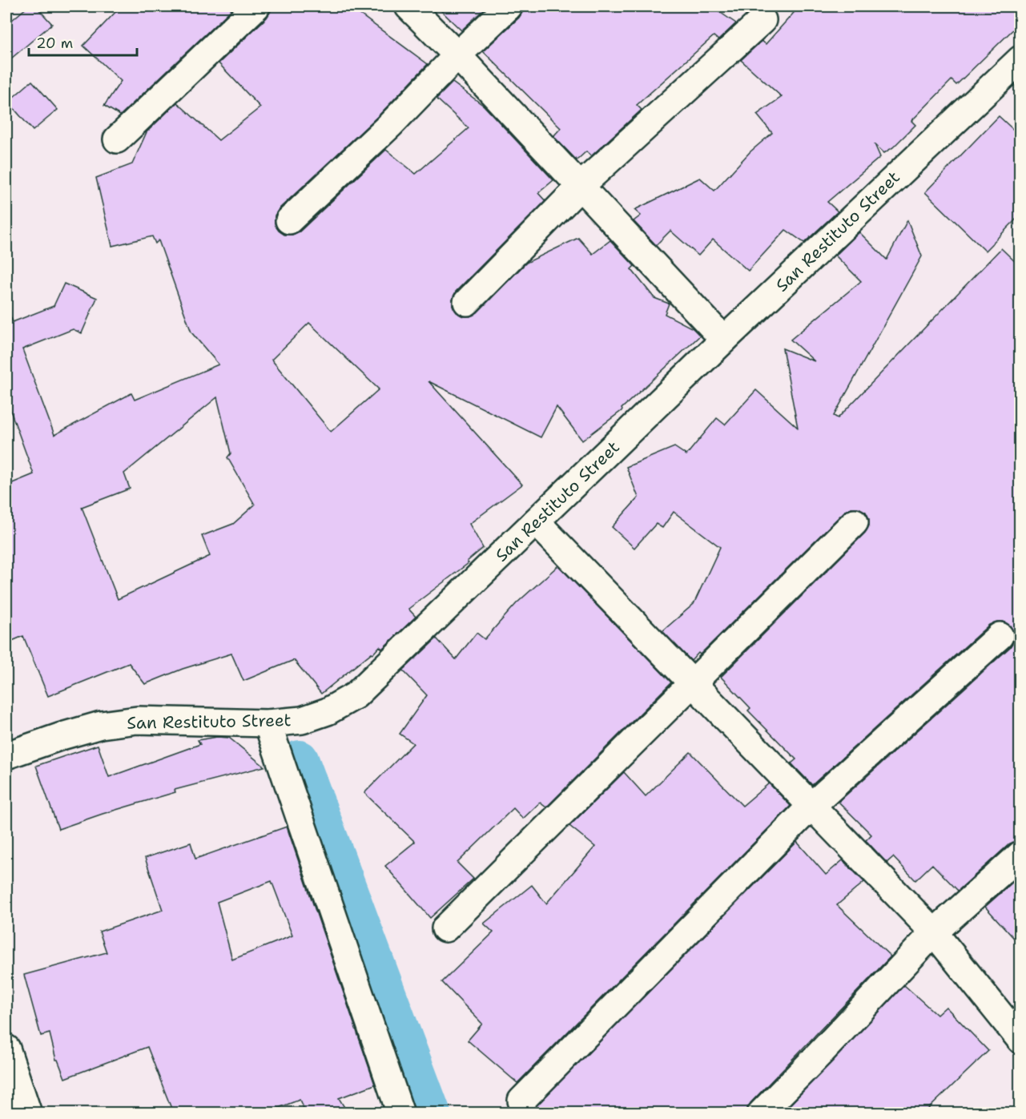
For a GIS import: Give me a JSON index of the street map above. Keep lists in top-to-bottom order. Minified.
{"streets":{"street":["San Restituto Street"]},"scale_bar":"20 m"}
